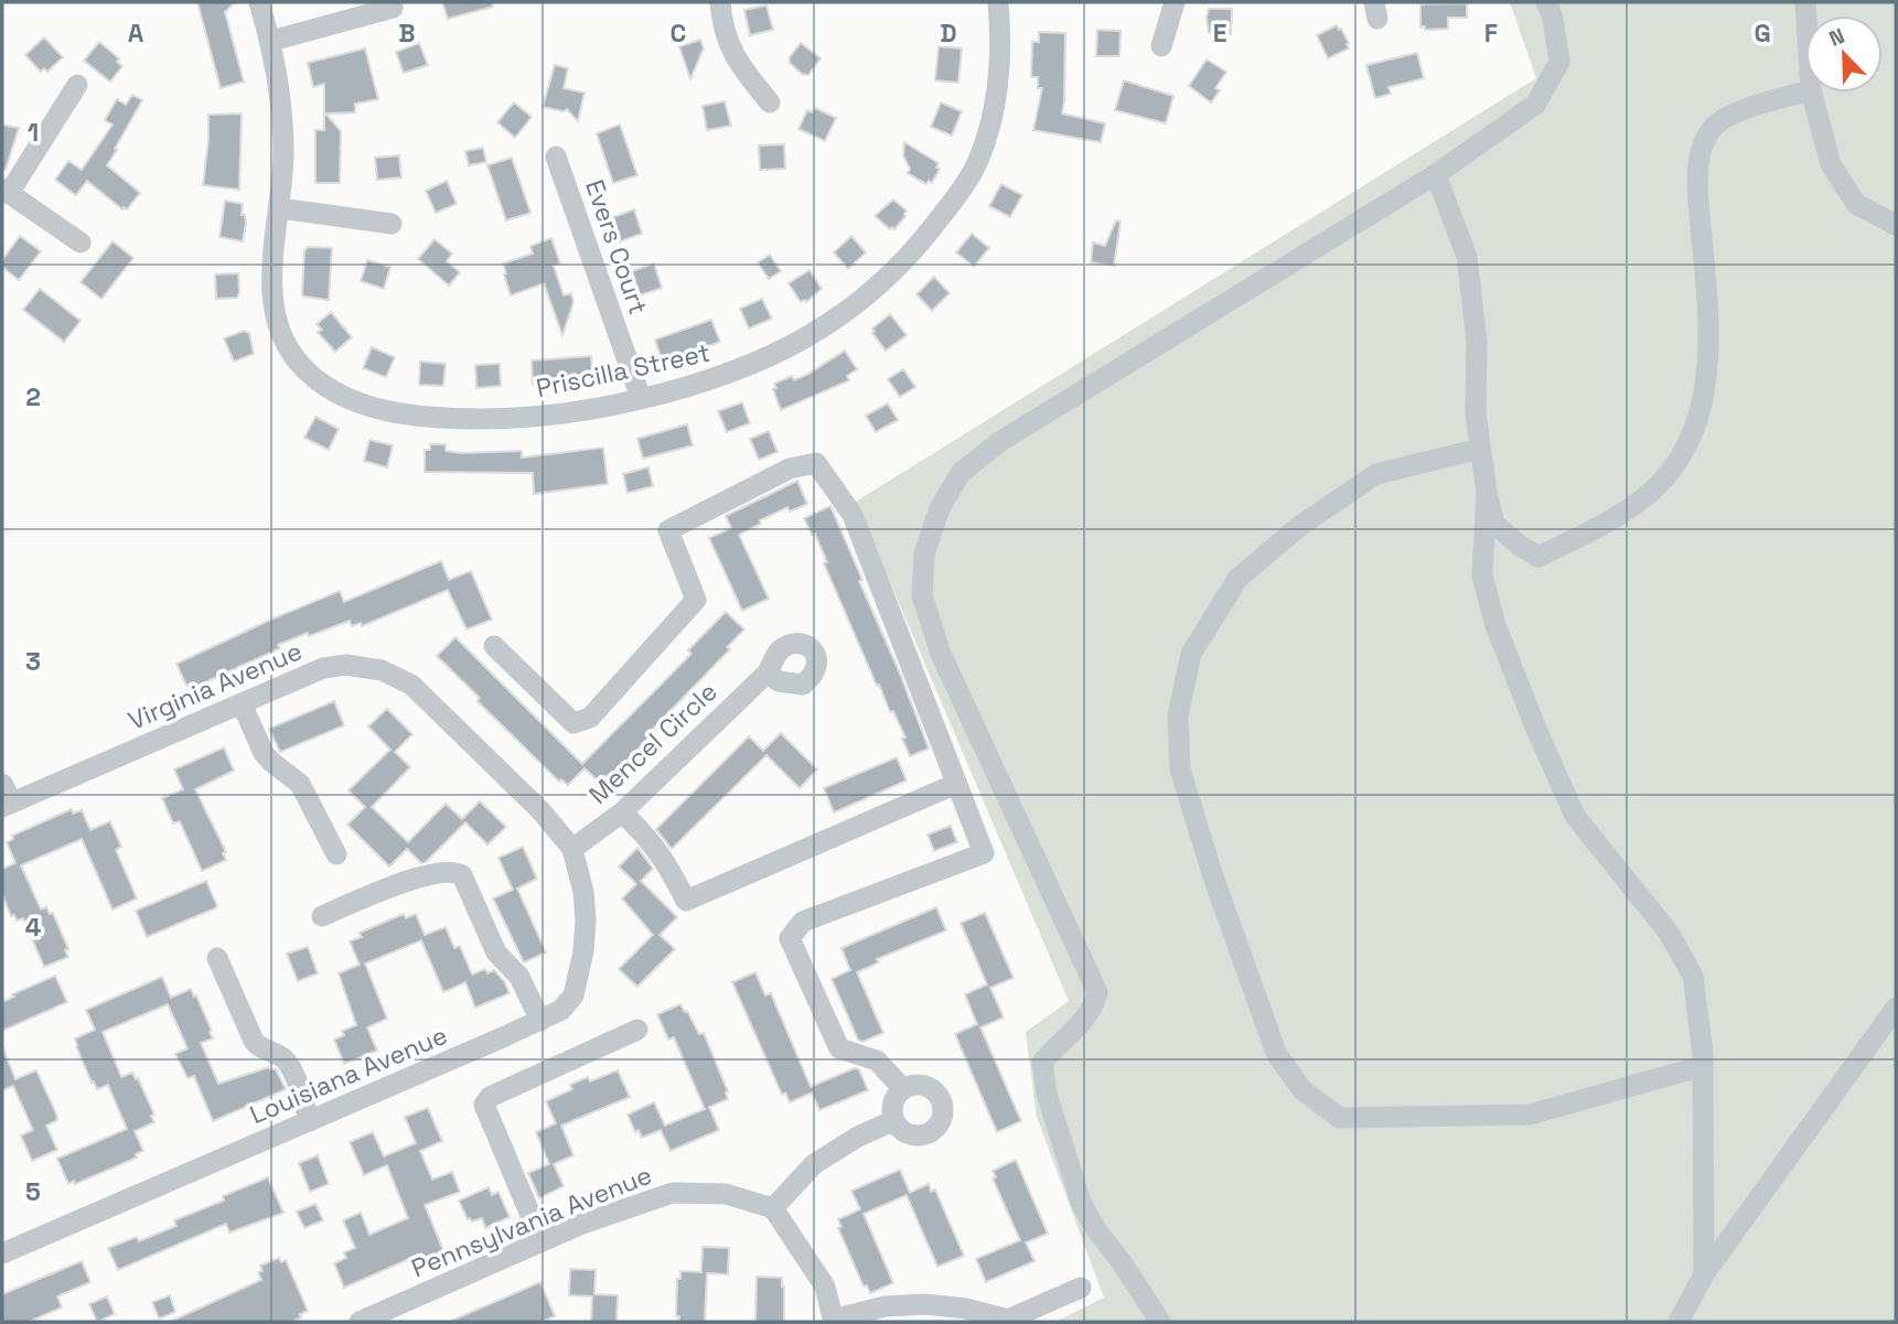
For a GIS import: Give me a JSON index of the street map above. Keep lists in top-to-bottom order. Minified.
{"streets":{"street":["Evers Court","Priscilla Street","Virginia Avenue","Mencel Circle","Louisiana Avenue","Pennsylvania Avenue"]},"crossings":[["Evers Court","Priscilla Street"],["Virginia Avenue","Mencel Circle"],["Virginia Avenue","Louisiana Avenue"],["Mencel Circle","Louisiana Avenue"]],"north":"top left","grid":{"columns":["A","B","C","D","E","F","G"],"rows":["1","2","3","4","5"]}}
